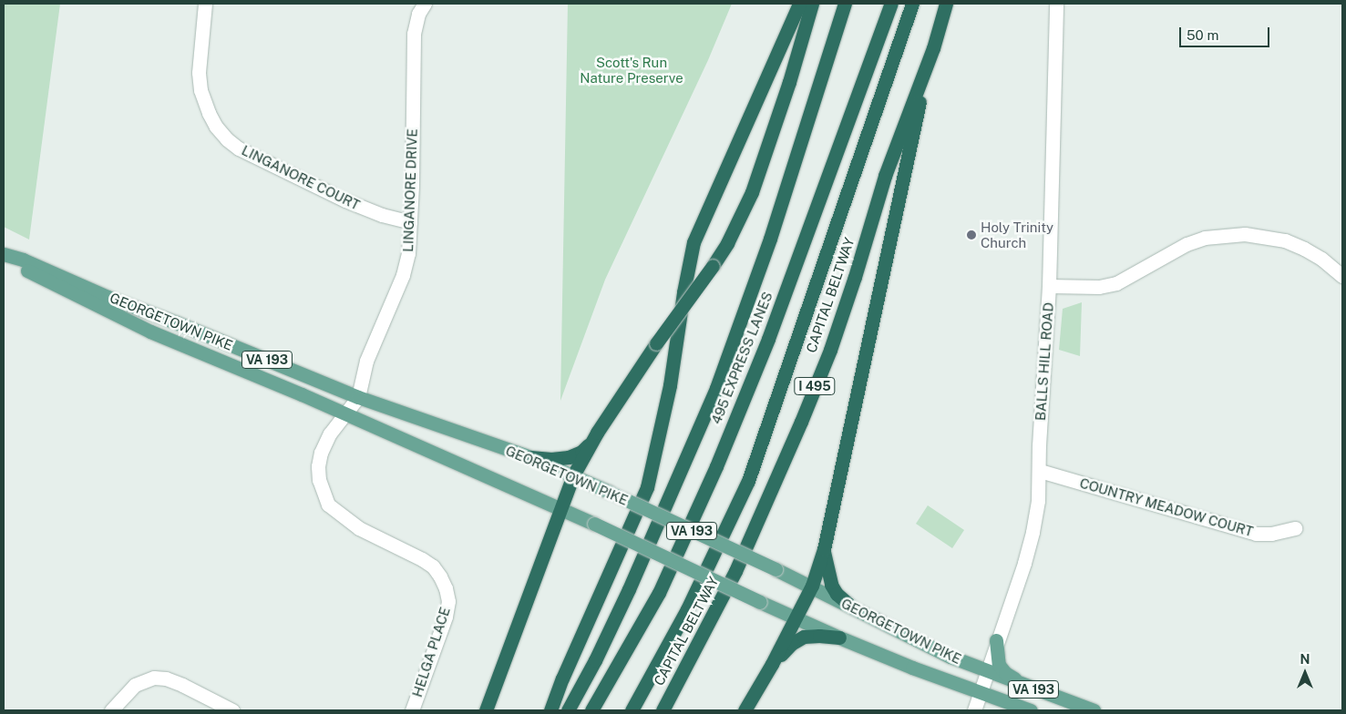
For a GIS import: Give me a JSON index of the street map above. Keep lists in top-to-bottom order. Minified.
{"streets":{"highway":["CAPITAL BELTWAY","495 EXPRESS LANES","I 495"],"main road":["GEORGETOWN PIKE","VA 193"],"street":["LINGANORE COURT","LINGANORE DRIVE","BALLS HILL ROAD","COUNTRY MEADOW COURT","HELGA PLACE"]},"crossings":[["LINGANORE COURT","LINGANORE DRIVE"],["LINGANORE DRIVE","GEORGETOWN PIKE"],["LINGANORE DRIVE","HELGA PLACE"],["GEORGETOWN PIKE","BALLS HILL ROAD"],["GEORGETOWN PIKE","HELGA PLACE"],["BALLS HILL ROAD","COUNTRY MEADOW COURT"]],"parks":["Scott's Run Nature Preserve"],"places":["Holy Trinity Church"],"scale_bar":"50 m","north":"top"}
